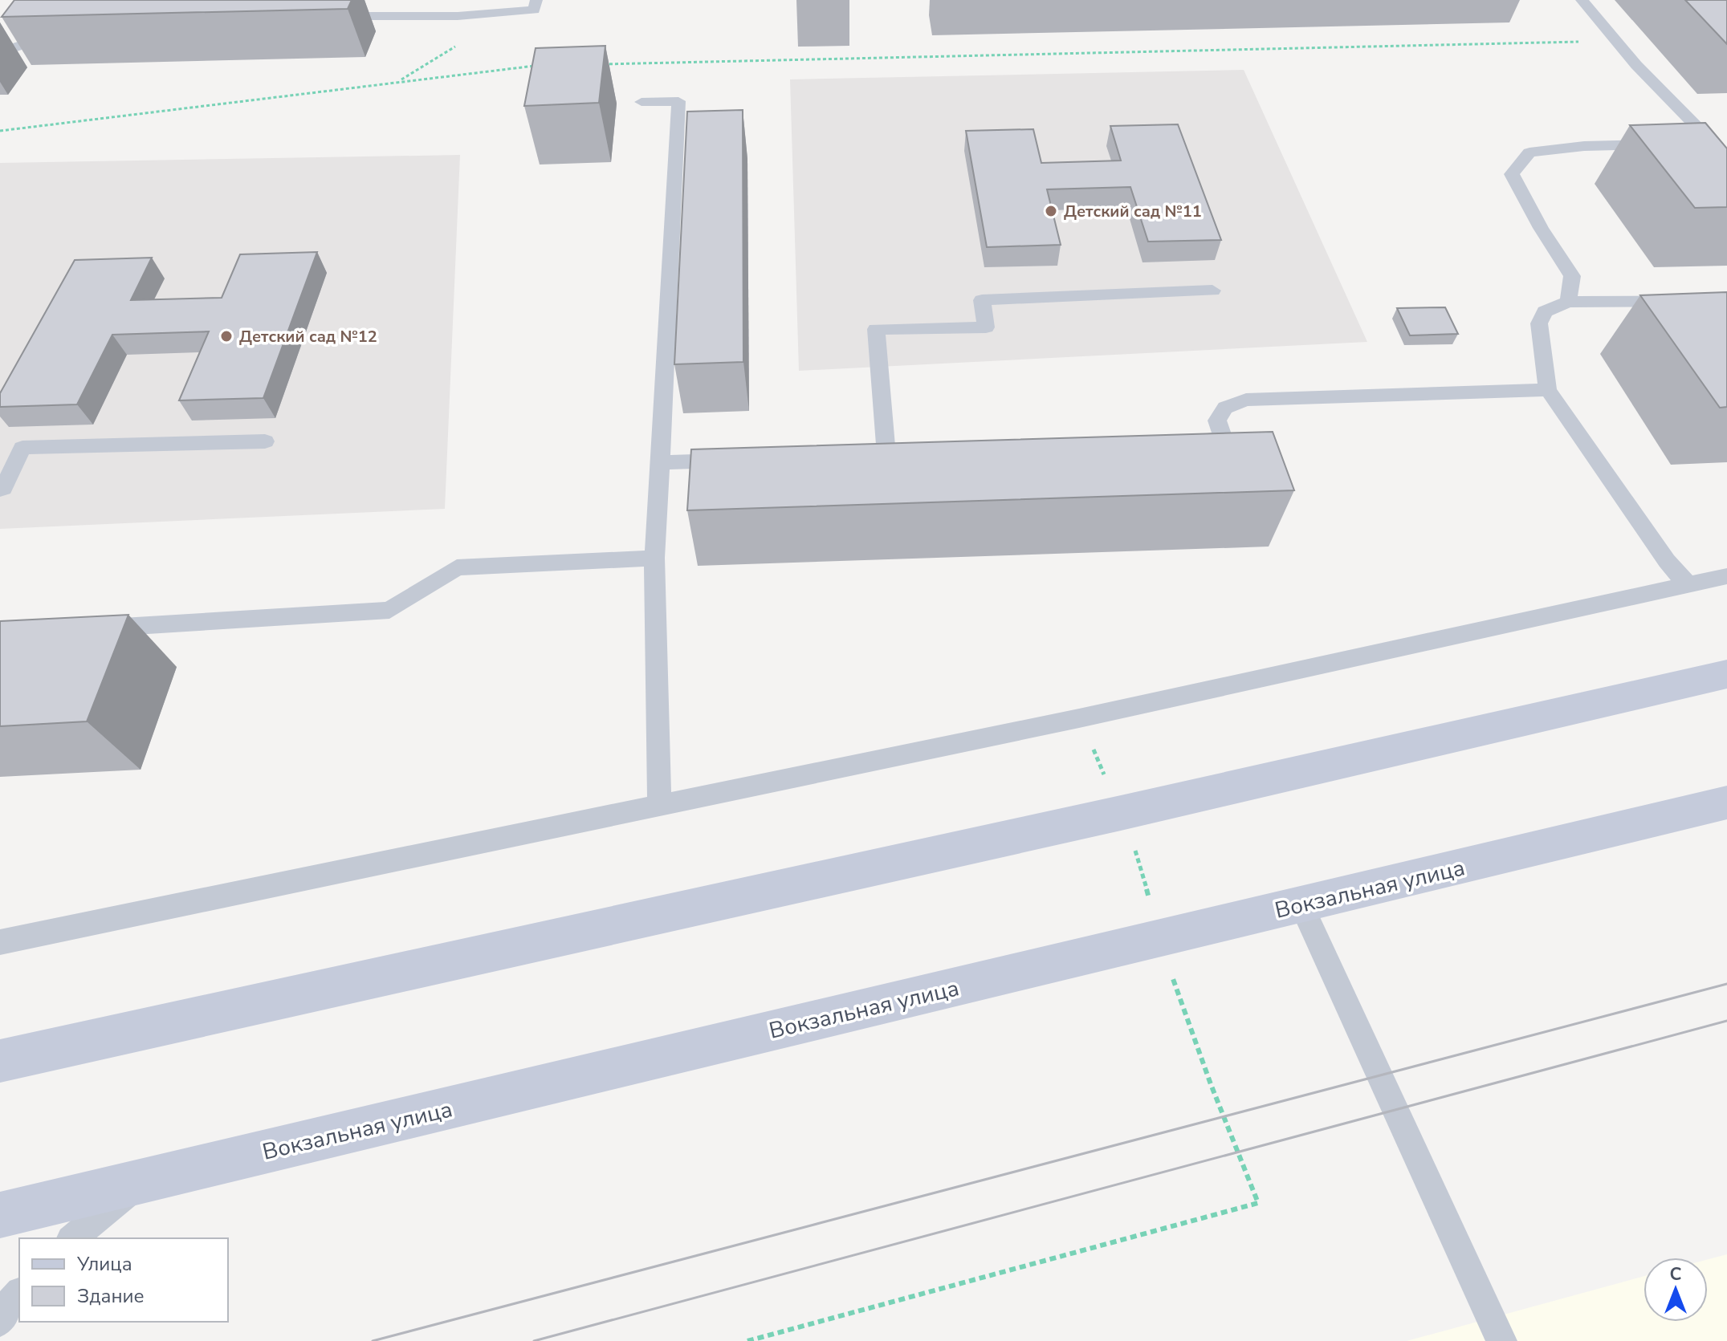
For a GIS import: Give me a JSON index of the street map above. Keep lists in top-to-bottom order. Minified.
{"streets":{"main road":["Вокзальная улица"]},"places":["Детский сад №11","Детский сад №12"],"legend":["Улица","Здание"],"north":"top"}
